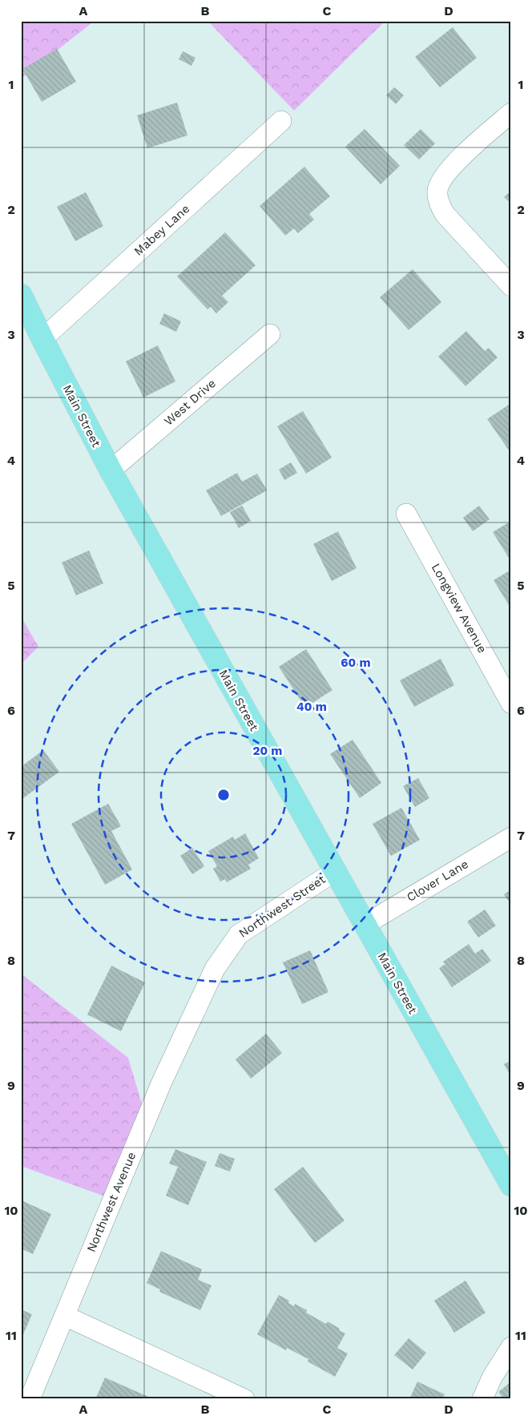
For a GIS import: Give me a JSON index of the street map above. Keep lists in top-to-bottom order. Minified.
{"streets":{"main road":["Main Street"],"street":["Mabey Lane","West Drive","Longview Avenue","Clover Lane","Northwest Street","Northwest Avenue"]},"crossings":[["Mabey Lane","Main Street"],["West Drive","Main Street"],["Main Street","Clover Lane"],["Main Street","Northwest Street"],["Northwest Street","Northwest Avenue"]],"grid":{"columns":["A","B","C","D"],"rows":["1","2","3","4","5","6","7","8","9","10","11"]},"rings":["60 m","40 m","20 m"]}
